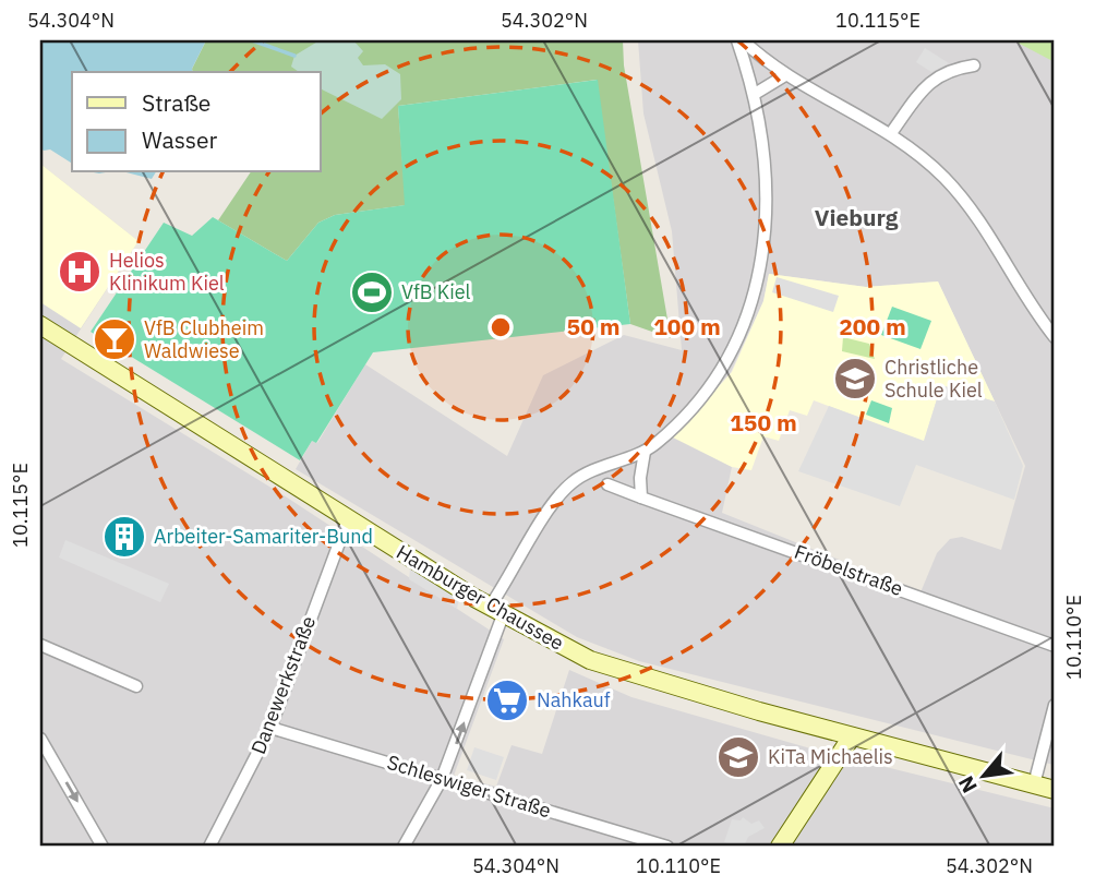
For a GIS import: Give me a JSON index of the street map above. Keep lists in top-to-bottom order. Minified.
{"streets":{"main road":["Hamburger Chaussee"],"street":["Fröbelstraße","Danewerkstraße","Schleswiger Straße"]},"crossings":[["Hamburger Chaussee","Danewerkstraße"],["Danewerkstraße","Schleswiger Straße"]],"districts":["Vieburg"],"places":{"hospital":["Helios Klinikum Kiel"],"sports":["VfB Kiel"],"bar":["VfB Clubheim Waldwiese"],"school or university":["Christliche Schule Kiel","KiTa Michaelis"],"building":["Arbeiter-Samariter-Bund"],"supermarket":["Nahkauf"]},"legend":["Straße","Wasser"],"north":"bottom left","coordinates":["54.304°N","54.302°N","10.115°E","10.110°E"],"rings":["50 m","100 m","200 m","150 m"]}
